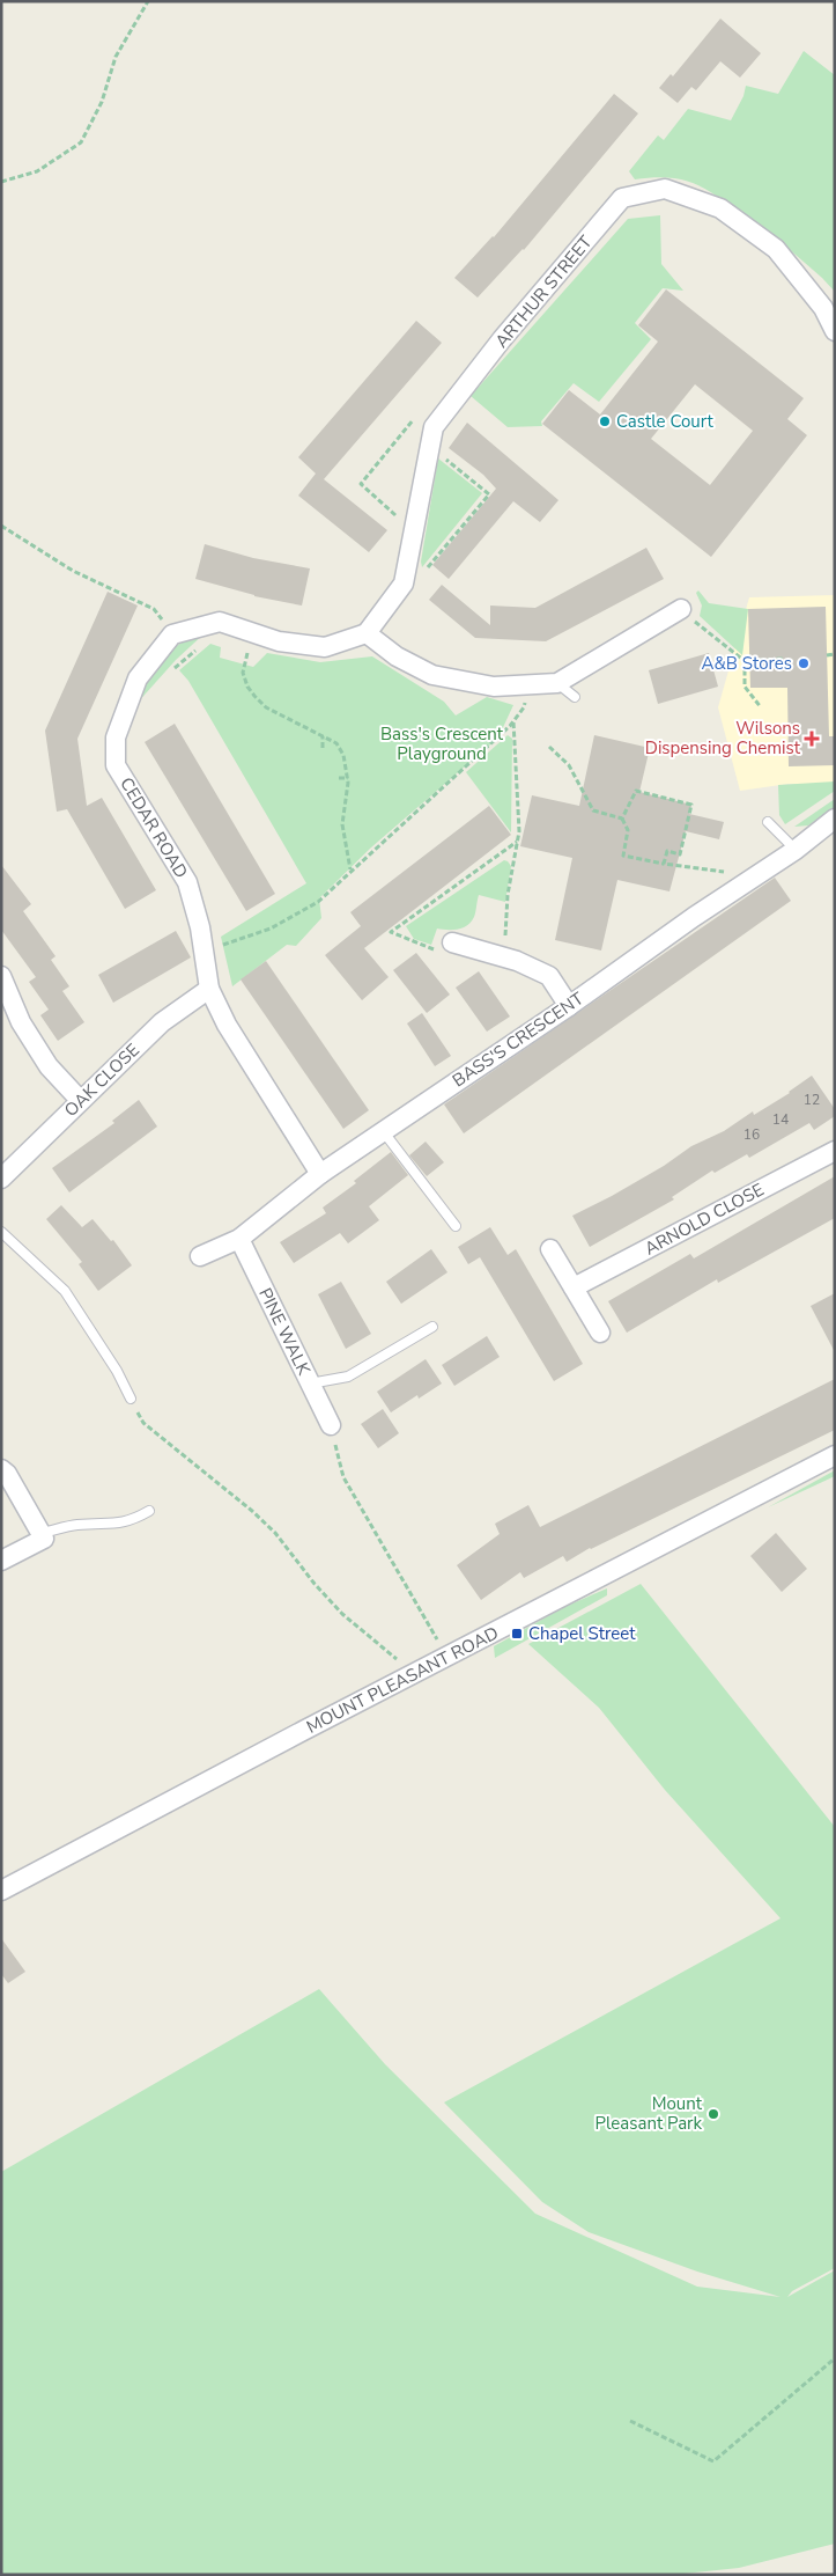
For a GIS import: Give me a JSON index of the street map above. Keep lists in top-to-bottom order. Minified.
{"streets":{"street":["ARTHUR STREET","CEDAR ROAD","BASS'S CRESCENT","OAK CLOSE","ARNOLD CLOSE","PINE WALK","MOUNT PLEASANT ROAD"]},"crossings":[["CEDAR ROAD","BASS'S CRESCENT"],["CEDAR ROAD","OAK CLOSE"],["BASS'S CRESCENT","PINE WALK"]],"parks":["Bass's Crescent Playground"],"places":{"other":["Castle Court","A&B Stores","Mount Pleasant Park"],"health":["Wilsons Dispensing Chemist"],"transit":["Chapel Street"]},"house_numbers":["12","14","16"]}
